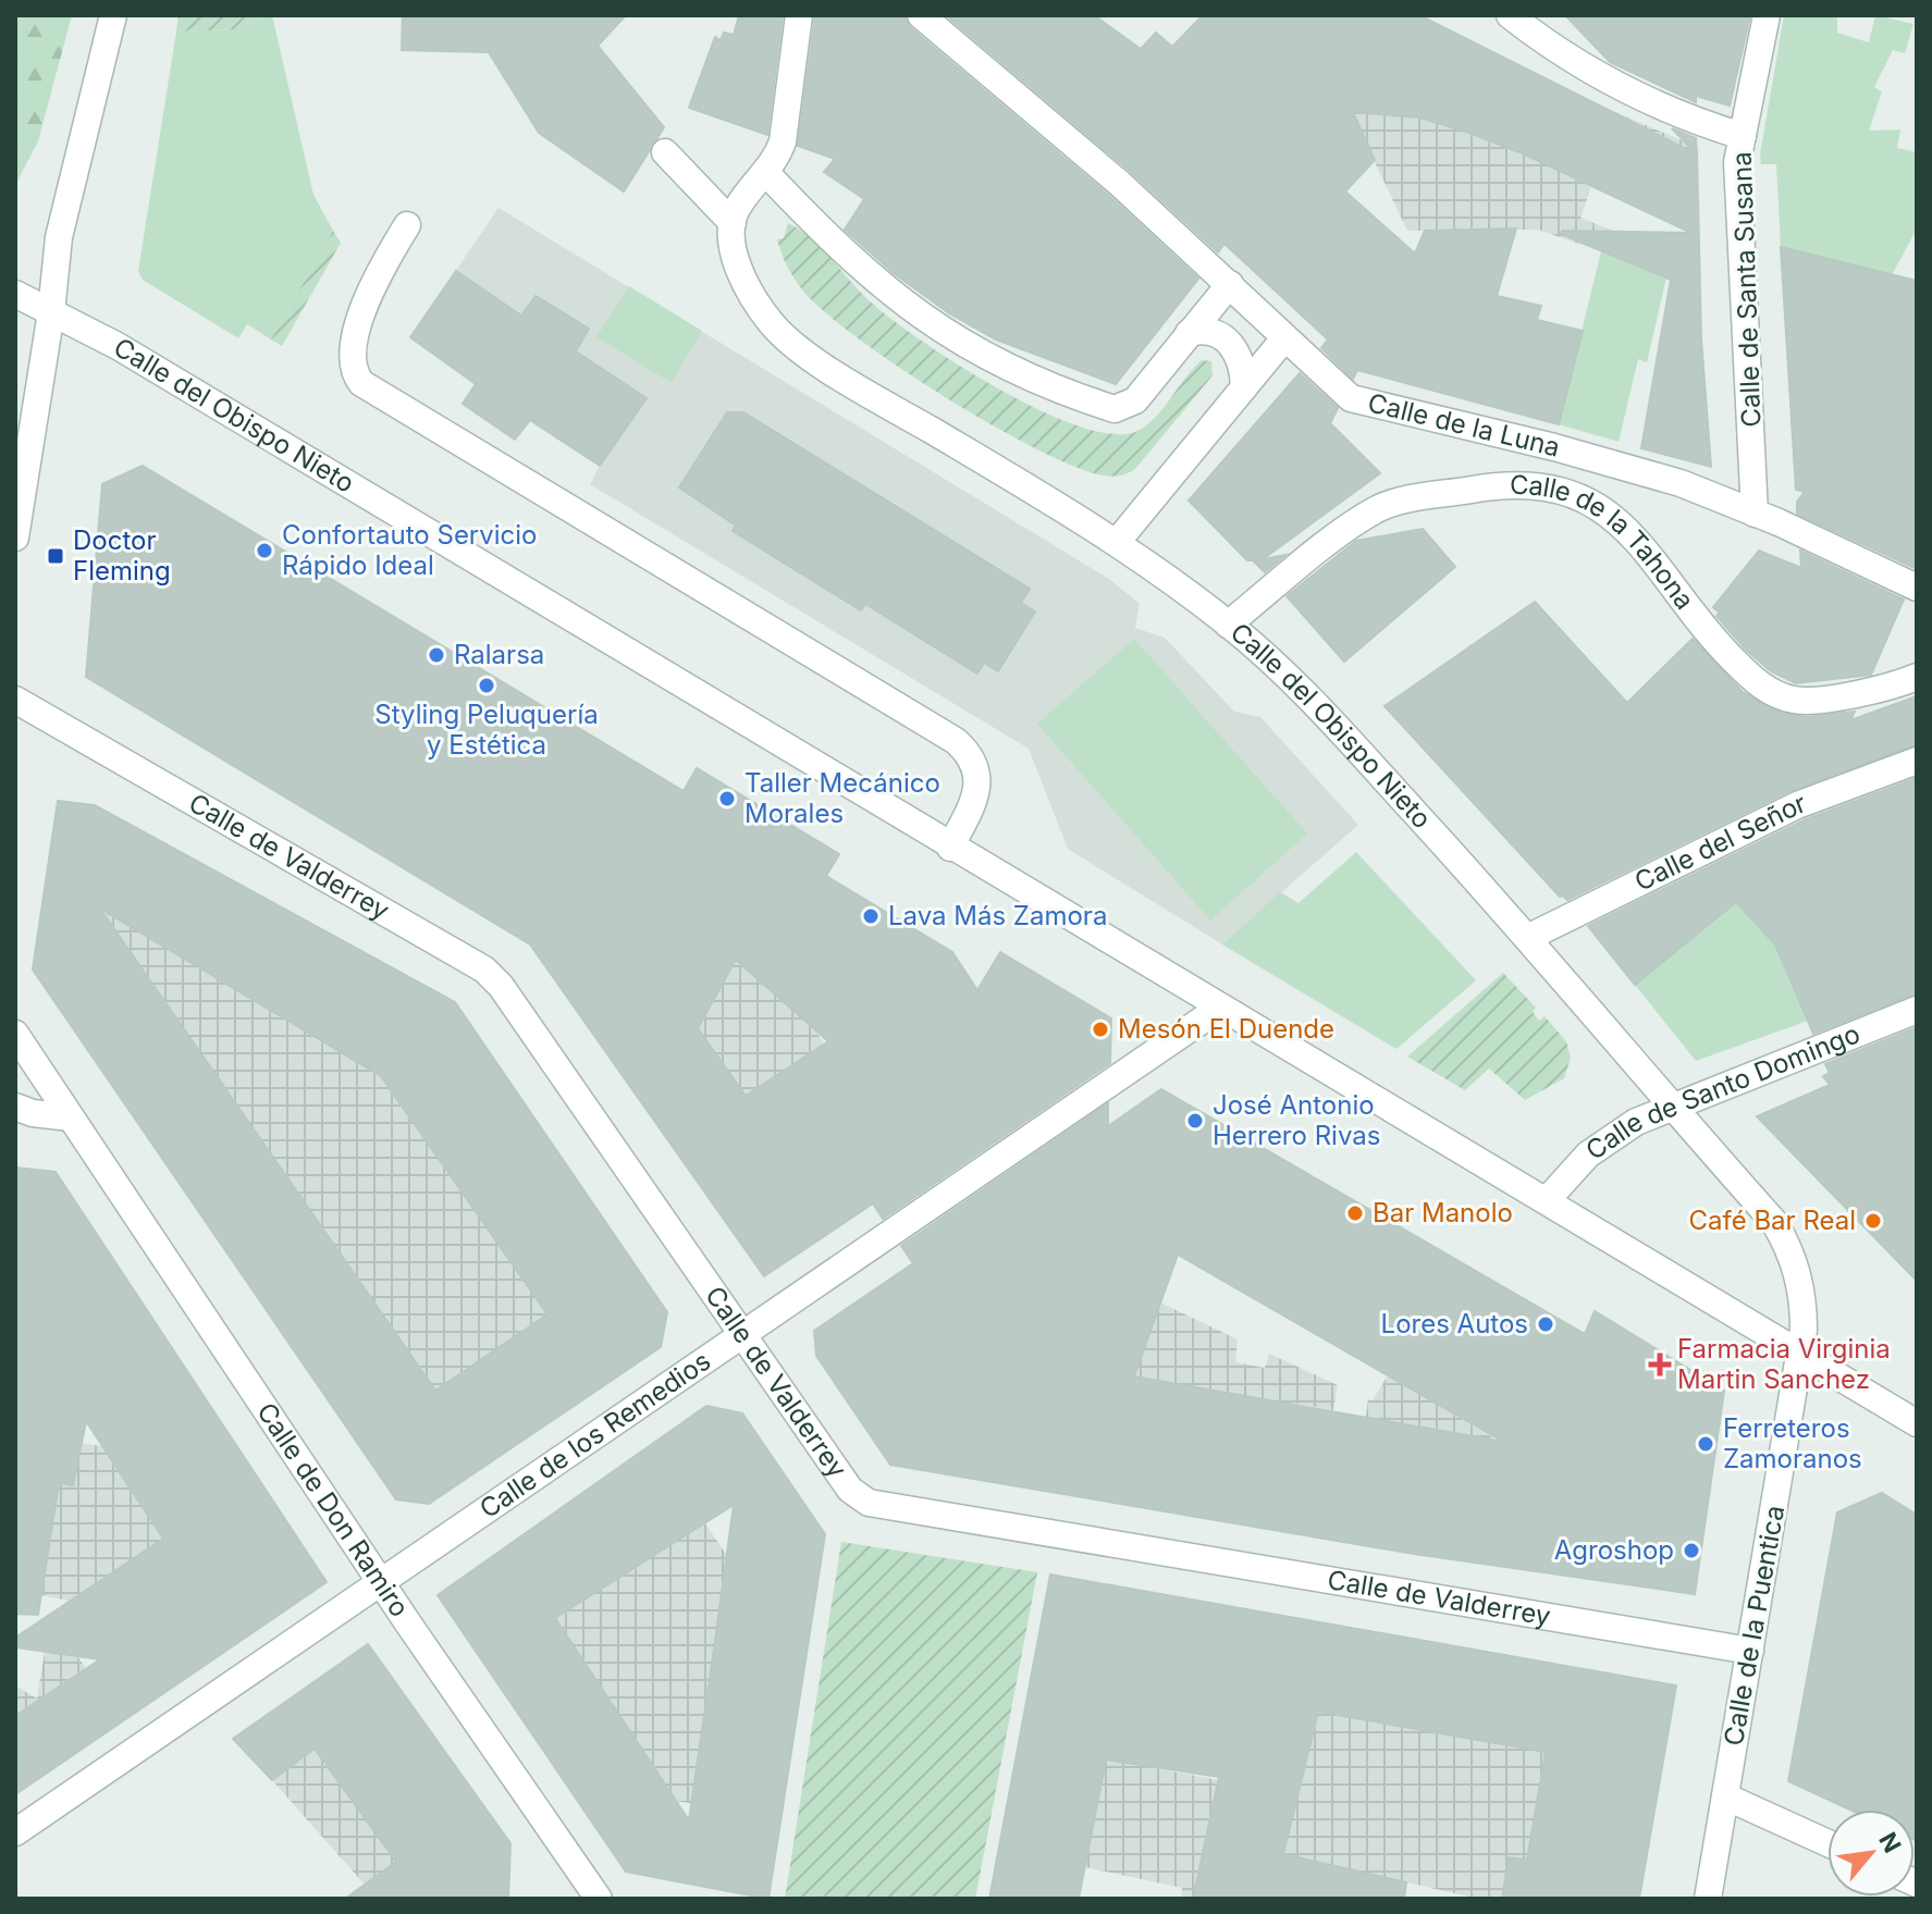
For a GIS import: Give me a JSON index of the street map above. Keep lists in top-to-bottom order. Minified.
{"streets":{"street":["Calle de Santa Susana","Calle del Obispo Nieto","Calle de la Luna","Calle de la Tahona","Calle del Señor","Calle de Valderrey","Calle de Santo Domingo","Calle de los Remedios","Calle de Don Ramiro","Calle de la Puentica"]},"crossings":[["Calle de Santa Susana","Calle de la Luna"],["Calle del Obispo Nieto","Calle de la Tahona"],["Calle del Obispo Nieto","Calle del Señor"],["Calle del Obispo Nieto","Calle de Santo Domingo"],["Calle del Obispo Nieto","Calle de los Remedios"],["Calle del Obispo Nieto","Calle de la Puentica"],["Calle de Valderrey","Calle de los Remedios"],["Calle de Valderrey","Calle de la Puentica"],["Calle de los Remedios","Calle de Don Ramiro"]],"places":{"other":["Confortauto Servicio Rápido Ideal","Ralarsa","Styling Peluquería y Estética","Taller Mecánico Morales","Lava Más Zamora","Mesón El Duende","José Antonio Herrero Rivas","Bar Manolo","Café Bar Real","Lores Autos","Ferreteros Zamoranos","Agroshop"],"transit":["Doctor Fleming"],"health":["Farmacia Virginia Martin Sanchez"]},"north":"top right"}
